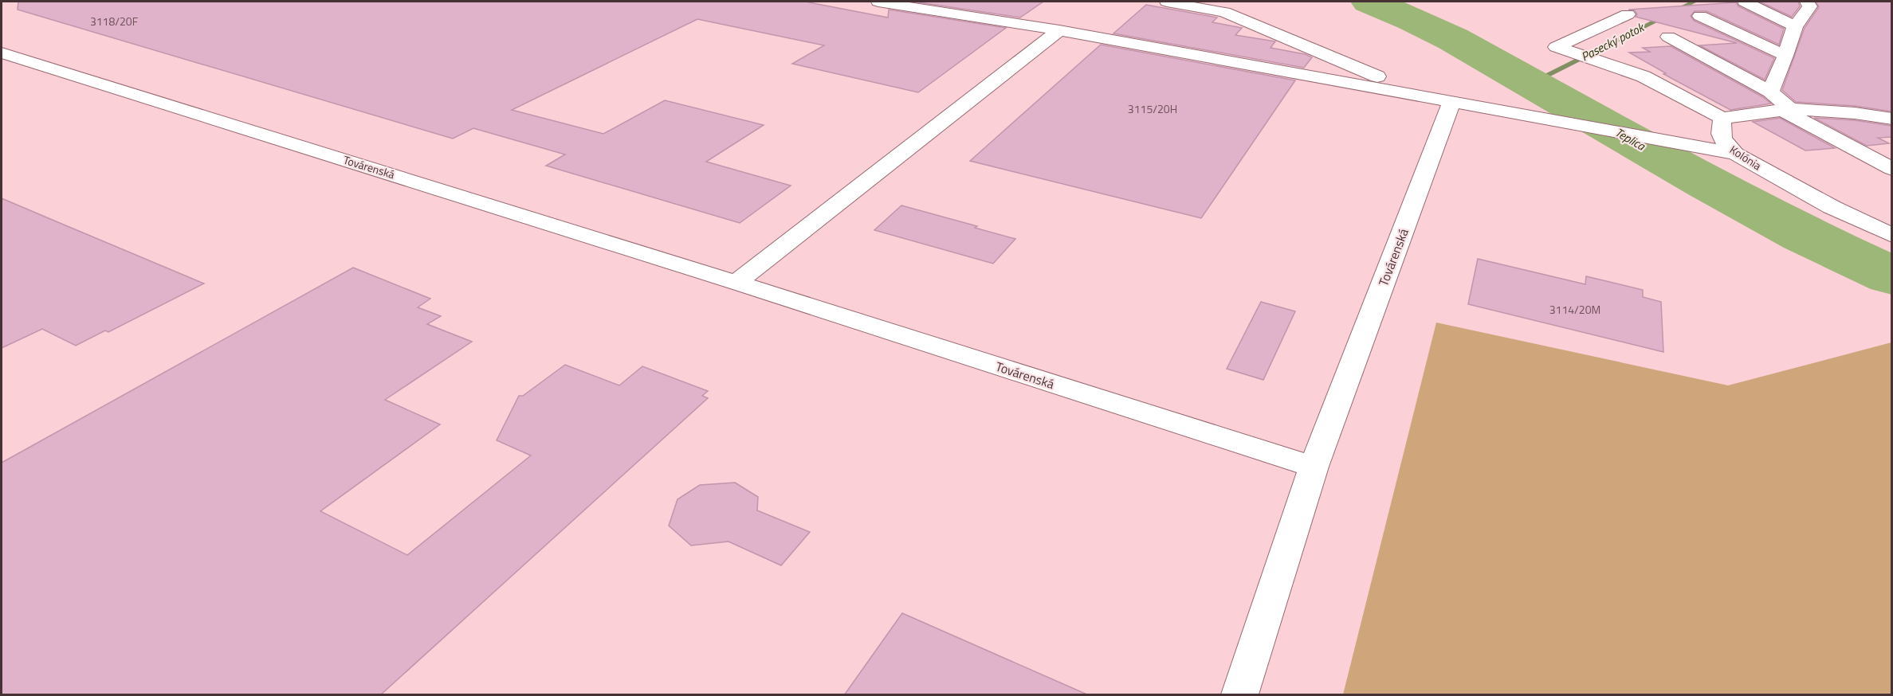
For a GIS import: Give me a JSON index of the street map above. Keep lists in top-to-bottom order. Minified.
{"streets":{"street":["Kolónia","Továrenská"]},"water":["Pasecký potok","Teplica"],"house_numbers":["3118/20F","3115/20H","3114/20M"]}
